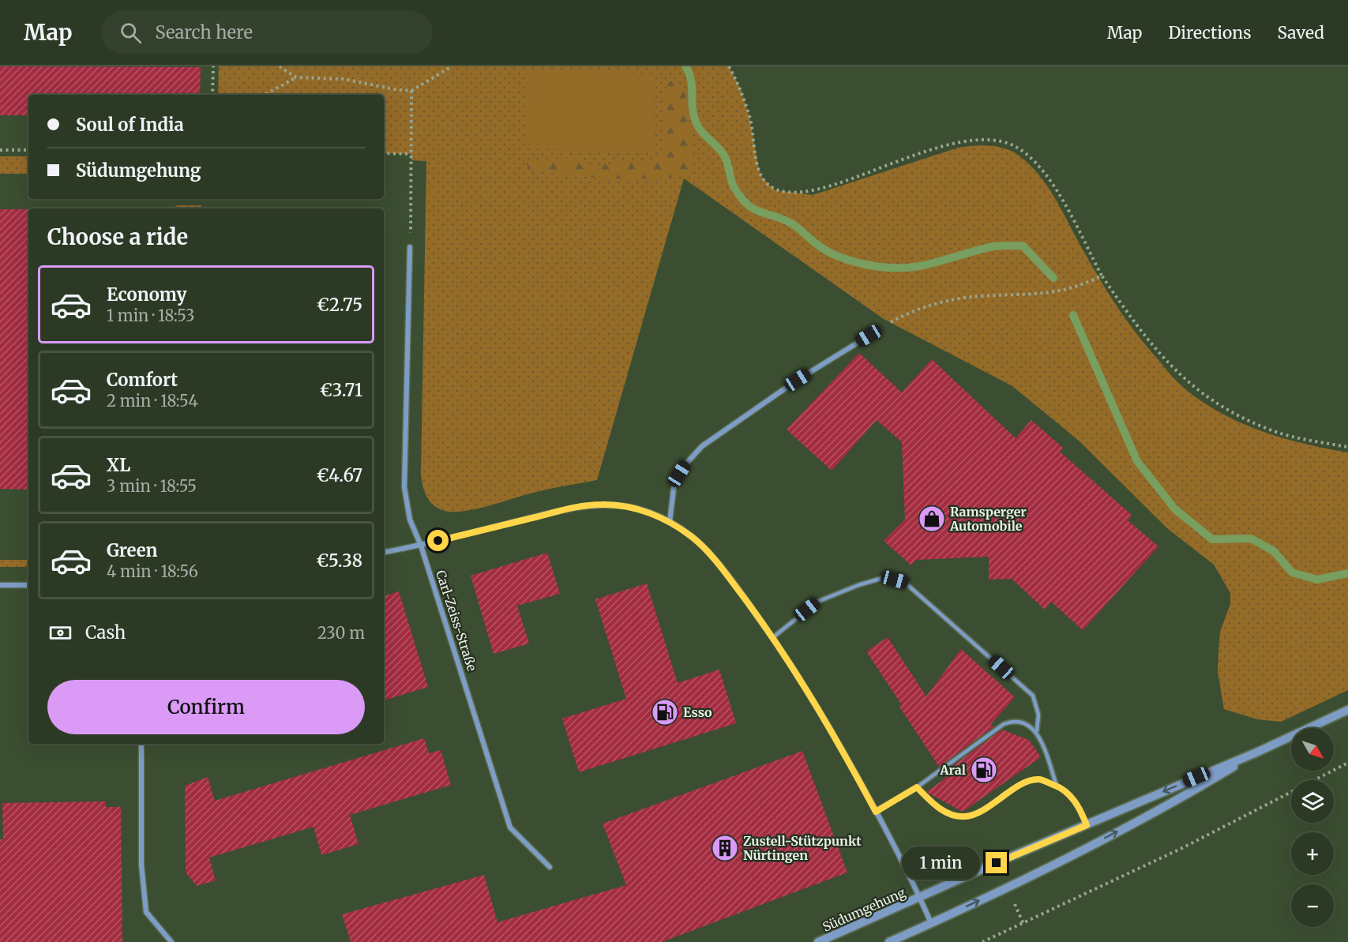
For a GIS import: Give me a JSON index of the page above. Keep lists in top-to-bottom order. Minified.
{"streets":{"street":["Carl-Zeiss-Straße","Südumgehung"]},"places":{"shop":["Ramsperger Automobile"],"fuel station":["Esso","Aral"],"building":["Zustell-Stützpunkt Nürtingen"]},"north":"bottom right","page":{"header":"Map","search":"Search here","nav":["Map","Directions","Saved"],"banner":["Soul of India","Südumgehung"],"heading":"Choose a ride","list":[{"name":"Economy","note":"1 min · 18:53","value":"€2.75"},{"name":"Comfort","note":"2 min · 18:54","value":"€3.71"},{"name":"XL","note":"3 min · 18:55","value":"€4.67"},{"name":"Green","note":"4 min · 18:56","value":"€5.38"}],"pay":["Cash","230 m"],"buttons":"Confirm","map_buttons":["+","−"],"bubble":"1 min"}}
